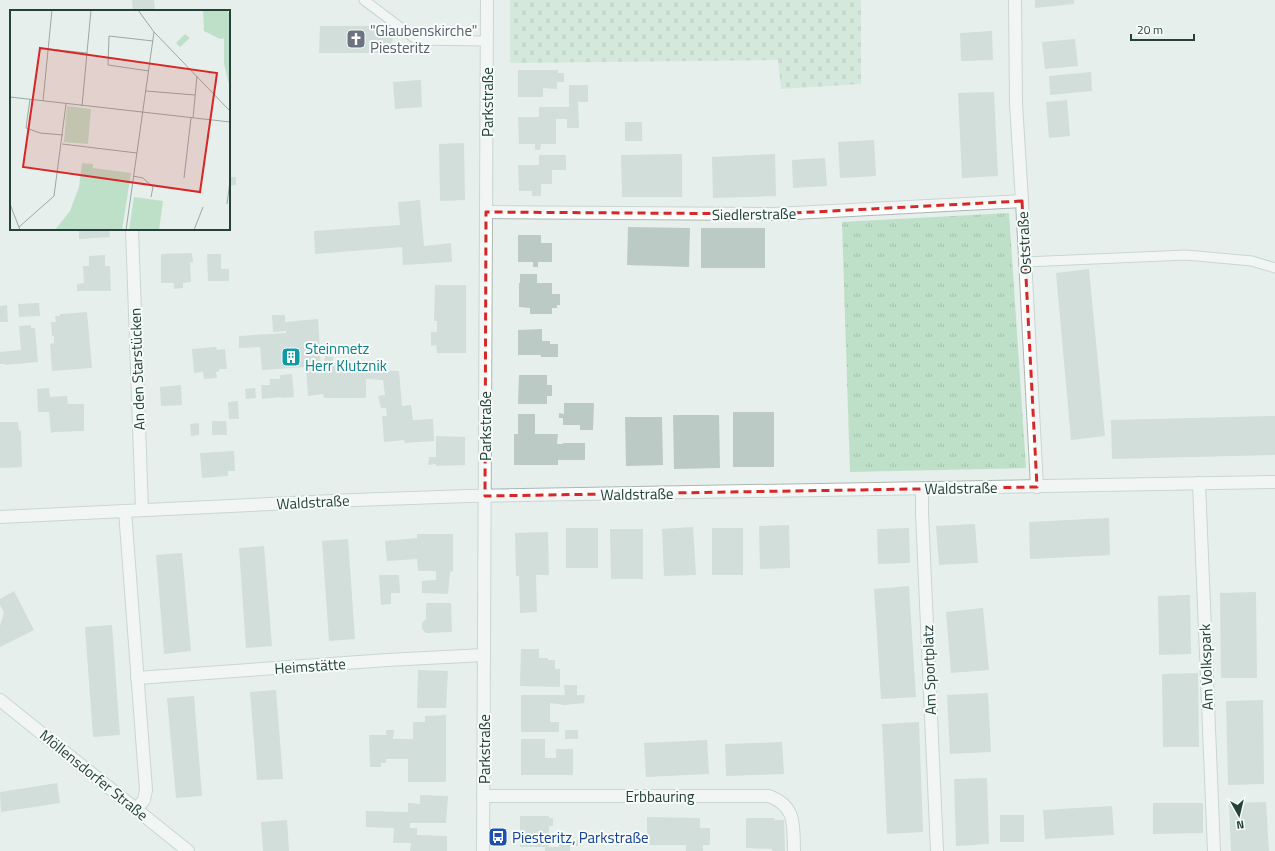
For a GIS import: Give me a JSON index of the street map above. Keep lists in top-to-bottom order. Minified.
{"streets":{"street":["Parkstraße","Siedlerstraße","Oststraße","An den Starstücken","Waldstraße","Heimstätte","Am Volkspark","Am Sportplatz","Möllensdorfer Straße","Erbbauring"]},"crossings":[["Parkstraße","Siedlerstraße"],["Parkstraße","Waldstraße"],["Parkstraße","Heimstätte"],["Parkstraße","Erbbauring"],["Siedlerstraße","Oststraße"],["Oststraße","Waldstraße"],["An den Starstücken","Waldstraße"],["Waldstraße","Am Volkspark"],["Waldstraße","Am Sportplatz"]],"places":{"church":["\"Glaubenskirche\" Piesteritz"],"building":["Steinmetz Herr Klutznik"],"bus stop":["Piesteritz, Parkstraße"]},"scale_bar":"20 m","north":"bottom"}
